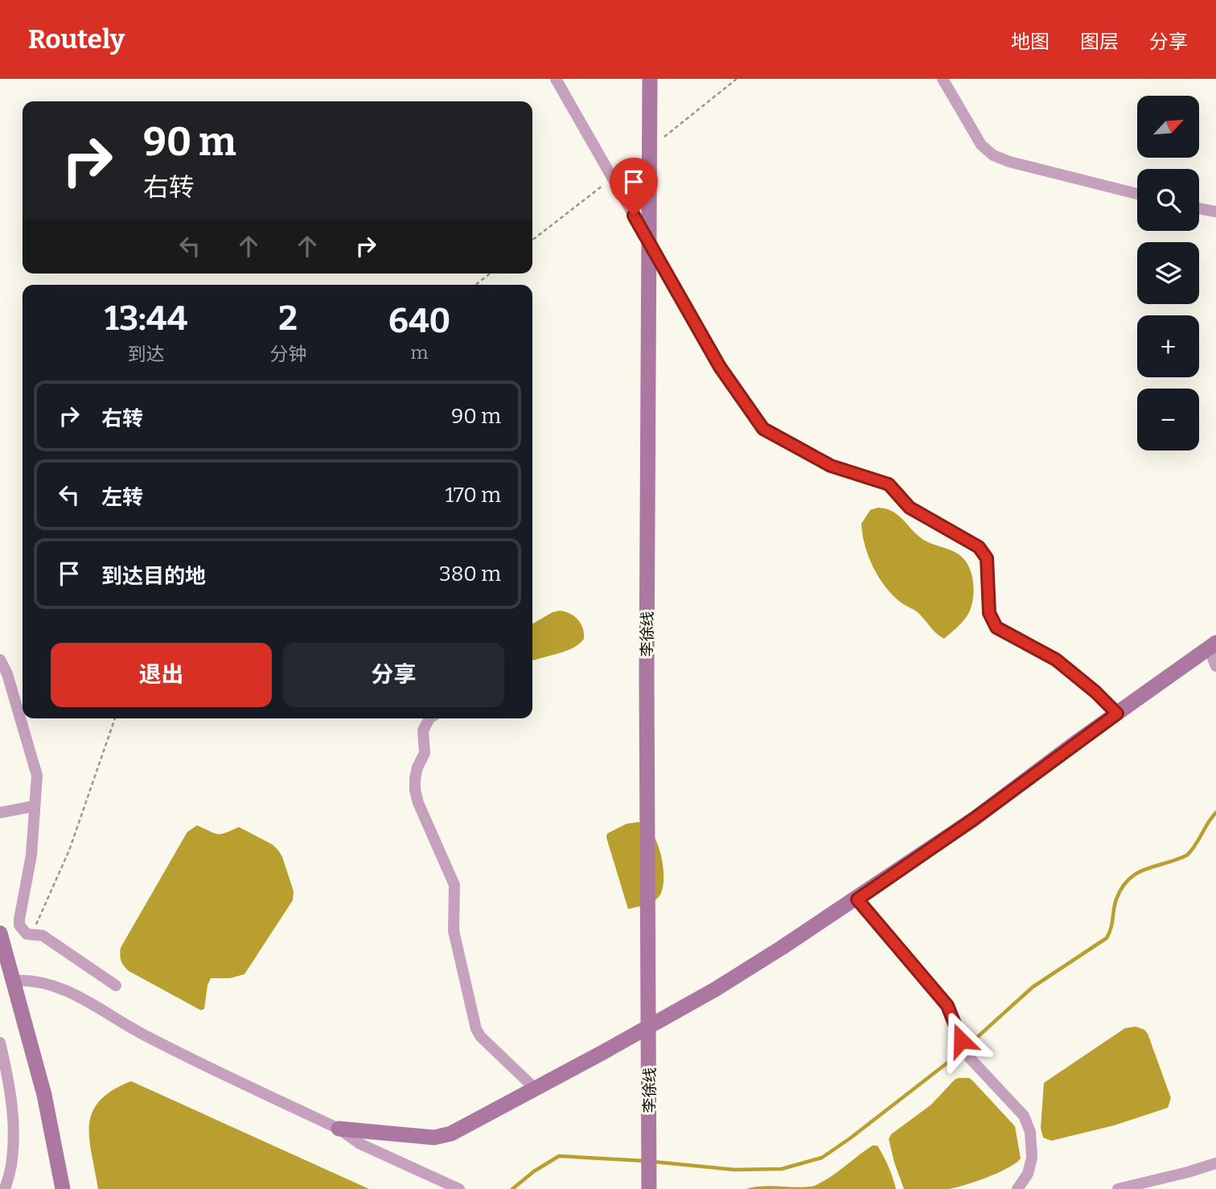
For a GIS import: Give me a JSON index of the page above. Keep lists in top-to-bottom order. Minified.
{"streets":{"main road":["李徐线"]},"north":"top right","page":{"header":"Routely","nav":["地图","图层","分享"],"map_buttons":["+","−"],"turn":["90 m","右转"],"eta":["13:44","到达","2","分钟","640","m"],"list":[{"name":"右转","value":"90 m"},{"name":"左转","value":"170 m"},{"name":"到达目的地","value":"380 m"}],"buttons":["退出","分享"]}}
